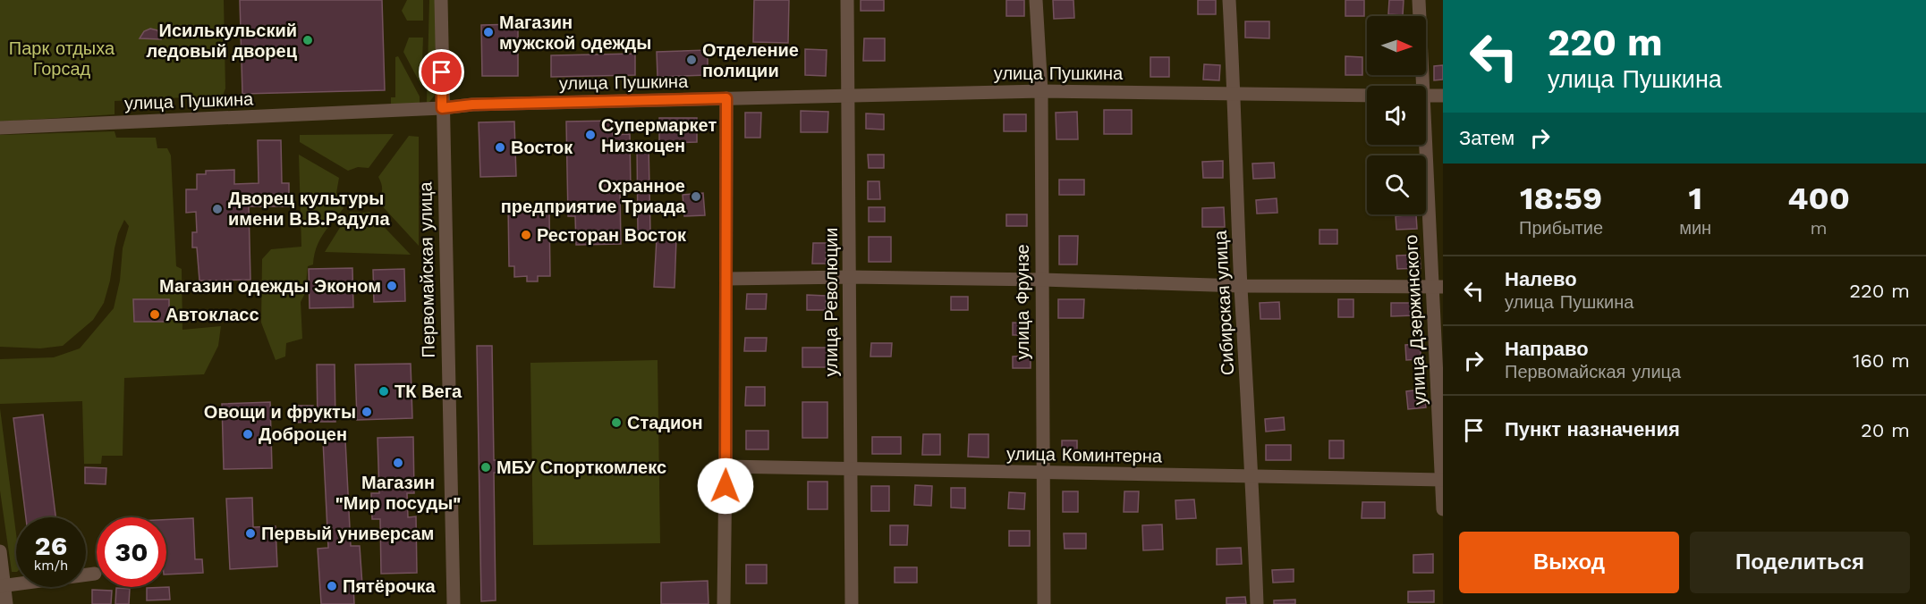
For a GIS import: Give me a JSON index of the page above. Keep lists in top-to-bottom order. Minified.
{"streets":{"street":["улица Пушкина","Первомайская улица","улица Революции","улица Фрунзе","Сибирская улица","улица Дзержинского","улица Коминтерна"]},"crossings":[["улица Пушкина","Первомайская улица"],["улица Пушкина","улица Революции"],["улица Пушкина","улица Фрунзе"],["улица Пушкина","Сибирская улица"],["улица Революции","улица Коминтерна"],["улица Фрунзе","улица Коминтерна"],["Сибирская улица","улица Коминтерна"],["улица Дзержинского","улица Коминтерна"]],"parks":["Парк отдыха Горсад"],"places":["Магазин мужской одежды","Исилькульский ледовый дворец","Отделение полиции","Супермаркет Низкоцен","Восток","Охранное предприятие Триада","Дворец культуры имени В.В.Радула","Ресторан Восток","Магазин одежды Эконом","Автокласс","ТК Вега","Овощи и фрукты","Стадион","Доброцен","Магазин \"Мир посуды\"","МБУ Спорткомлекс","Первый универсам","Пятёрочка"],"north":"right","page":{"turn":["220 m","улица Пушкина"],"then":"Затем","eta":["18:59","Прибытие","1","мин","400","m"],"list":[{"name":"Налево","note":"улица Пушкина","value":"220 m"},{"name":"Направо","note":"Первомайская улица","value":"160 m"},{"name":"Пункт назначения","value":"20 m"}],"speed":"26 km/h","limit":"30","buttons":["Выход","Поделиться"]}}
